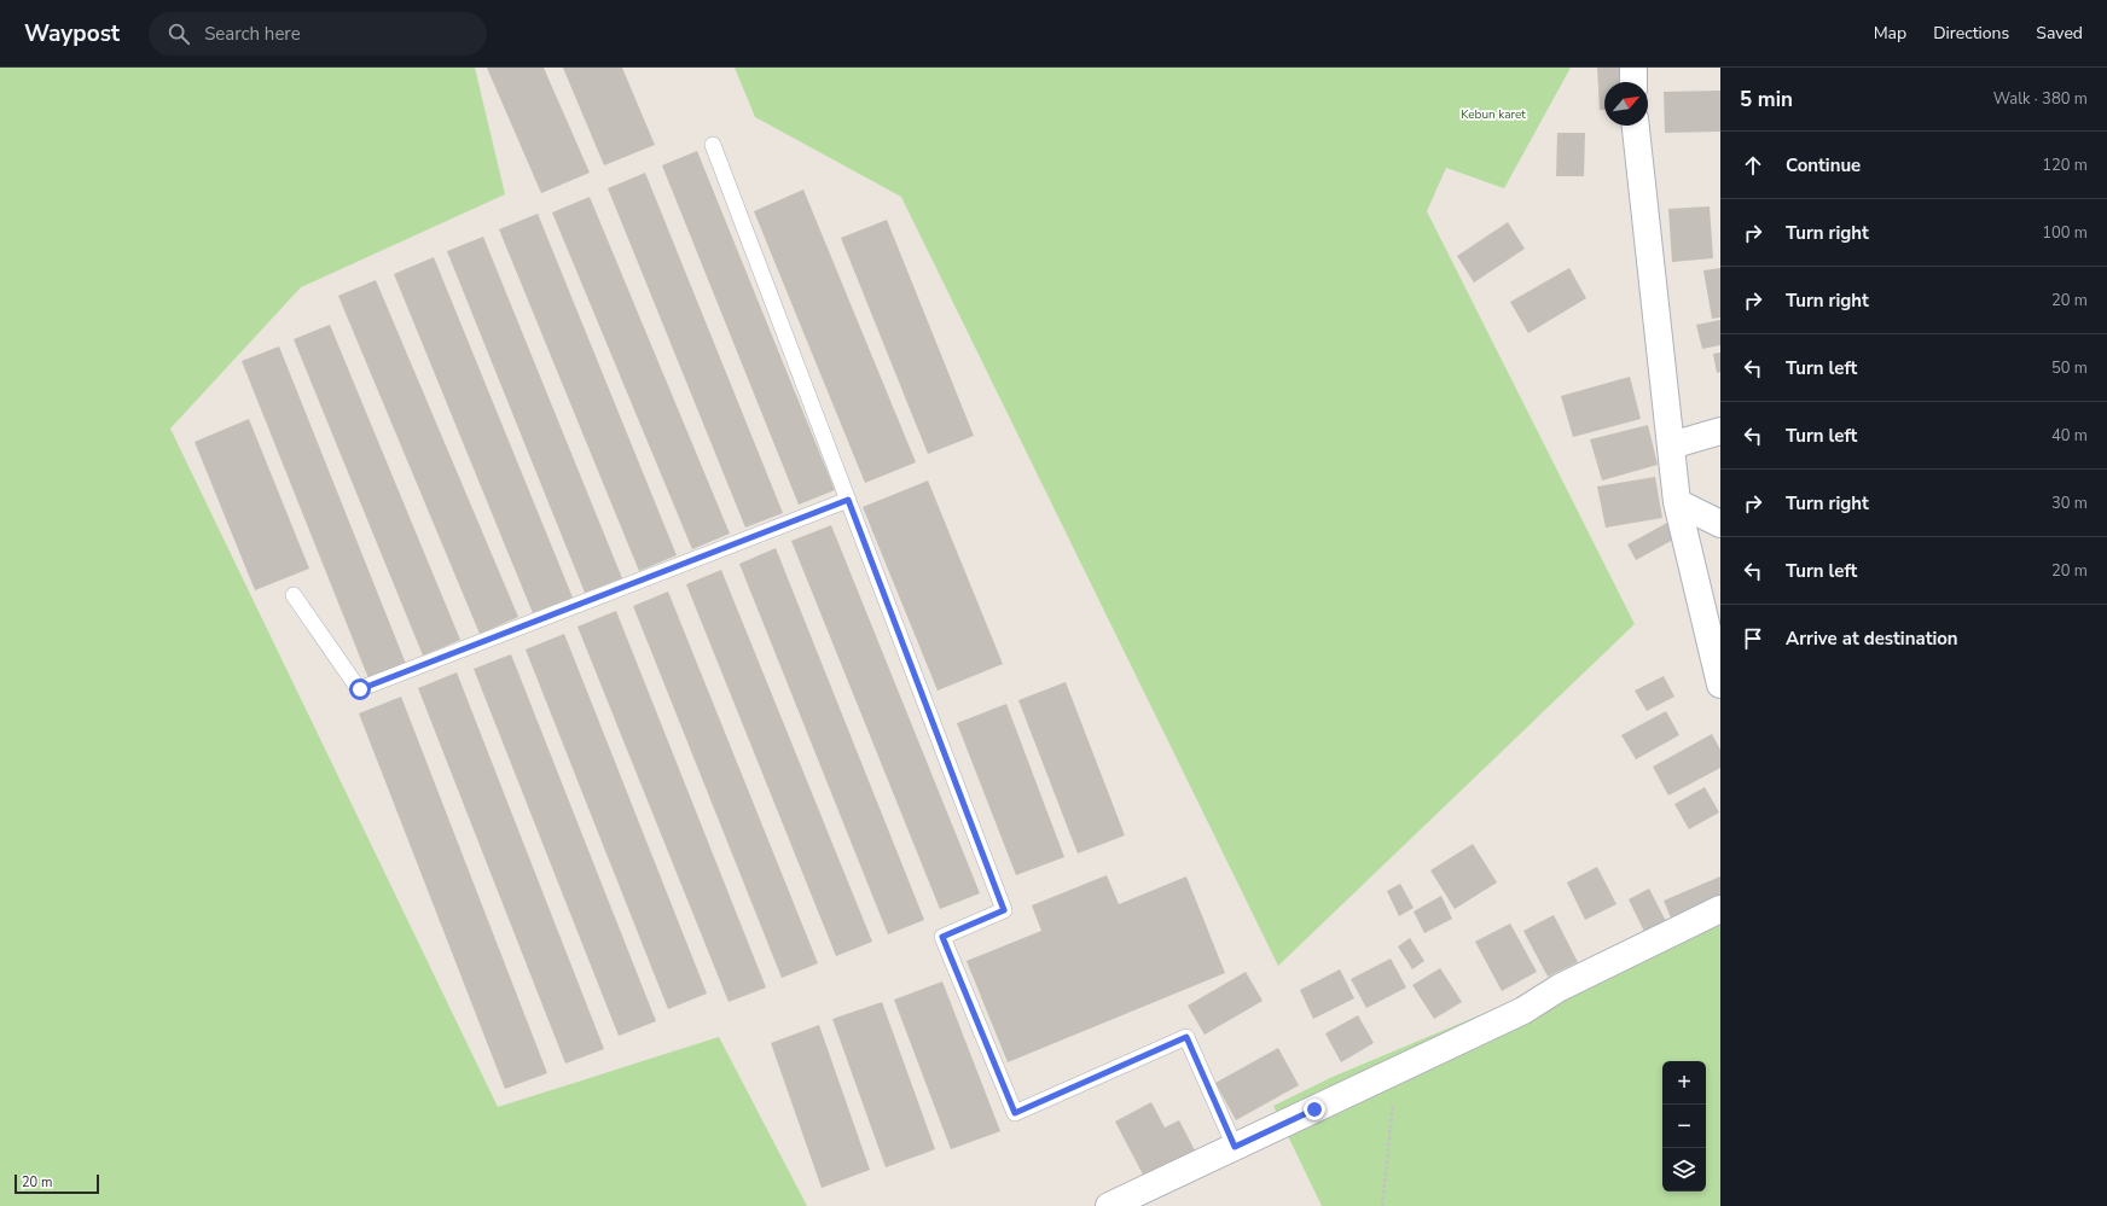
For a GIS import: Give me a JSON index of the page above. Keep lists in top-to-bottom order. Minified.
{"parks":["Kebun karet"],"scale_bar":"20 m","north":"top right","page":{"header":"Waypost","search":"Search here","nav":["Map","Directions","Saved"],"heading":["5 min","Walk · 380 m"],"list":[["Continue","120 m"],["Turn right","100 m"],["Turn right","20 m"],["Turn left","50 m"],["Turn left","40 m"],["Turn right","30 m"],["Turn left","20 m"],"Arrive at destination"],"map_buttons":["+","−"],"scale":"20 m"}}
